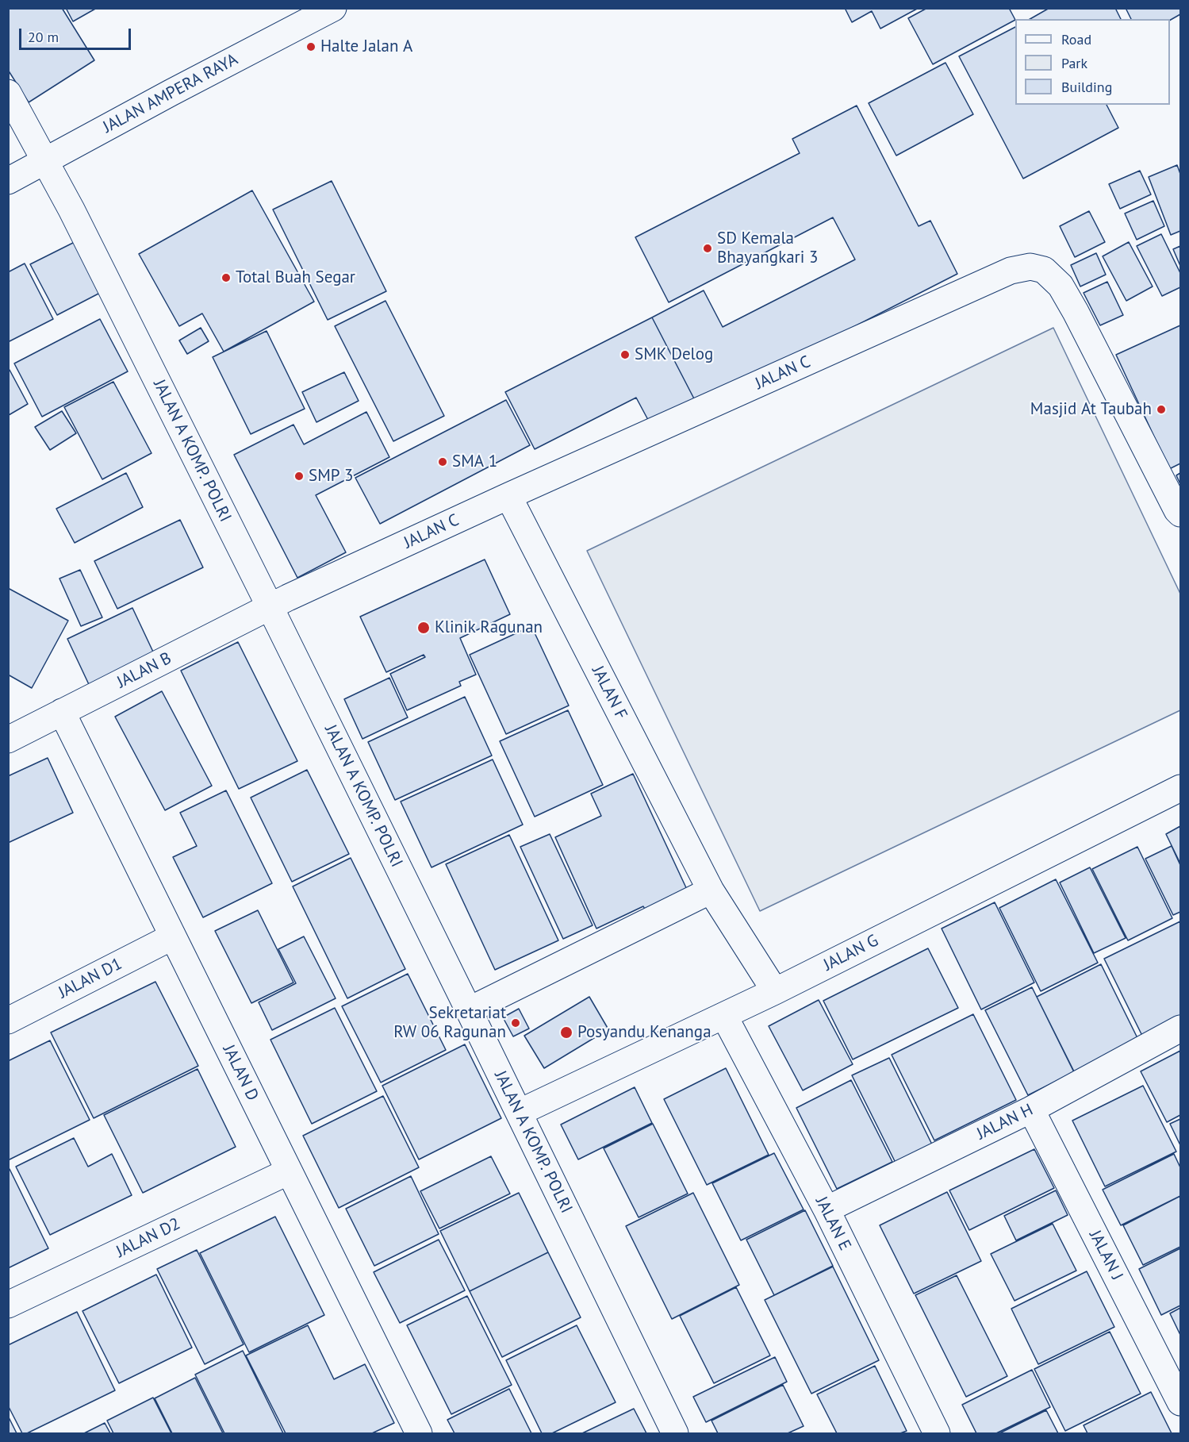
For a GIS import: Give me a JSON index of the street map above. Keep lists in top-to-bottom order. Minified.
{"streets":{"street":["JALAN AMPERA RAYA","JALAN C","JALAN A KOMP. POLRI","JALAN B","JALAN F","JALAN G","JALAN D1","JALAN D","JALAN H","JALAN E","JALAN D2","JALAN J"]},"crossings":[["JALAN AMPERA RAYA","JALAN A KOMP. POLRI"],["JALAN C","JALAN A KOMP. POLRI"],["JALAN C","JALAN B"],["JALAN C","JALAN F"],["JALAN A KOMP. POLRI","JALAN B"],["JALAN A KOMP. POLRI","JALAN G"],["JALAN B","JALAN D"],["JALAN F","JALAN G"],["JALAN G","JALAN E"],["JALAN D1","JALAN D"],["JALAN D","JALAN D2"],["JALAN H","JALAN E"],["JALAN H","JALAN J"]],"places":["Halte Jalan A","SD Kemala Bhayangkari 3","Total Buah Segar","SMK Delog","Masjid At Taubah","SMA 1","SMP 3","Klinik Ragunan","Sekretariat RW 06 Ragunan","Posyandu Kenanga"],"legend":["Road","Park","Building"],"scale_bar":"20 m"}
